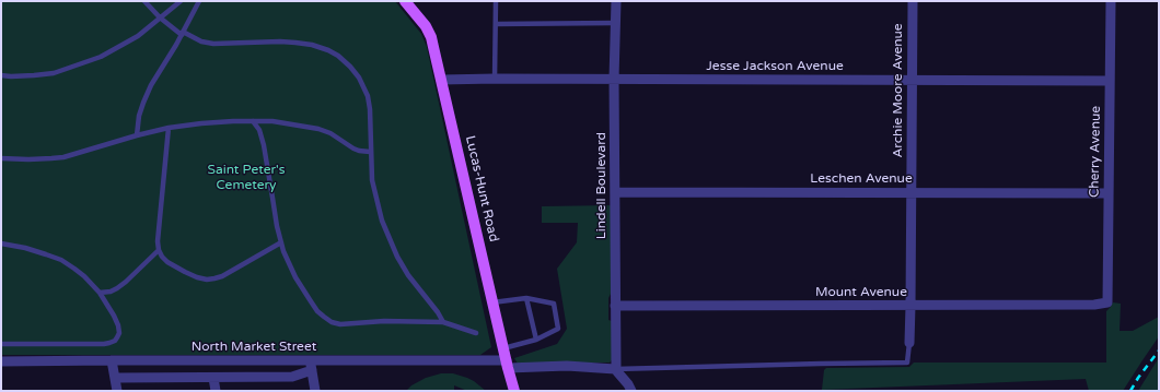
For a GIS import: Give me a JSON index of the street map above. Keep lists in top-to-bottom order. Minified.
{"streets":{"main road":["Lucas-Hunt Road"],"street":["Jesse Jackson Avenue","Archie Moore Avenue","Cherry Avenue","Leschen Avenue","Lindell Boulevard","Mount Avenue","North Market Street"]},"crossings":[["Jesse Jackson Avenue","Archie Moore Avenue"],["Jesse Jackson Avenue","Cherry Avenue"],["Jesse Jackson Avenue","Lindell Boulevard"],["Jesse Jackson Avenue","Lucas-Hunt Road"],["Archie Moore Avenue","Leschen Avenue"],["Archie Moore Avenue","Lindell Boulevard"],["Archie Moore Avenue","Mount Avenue"],["Archie Moore Avenue","North Market Street"],["Cherry Avenue","Leschen Avenue"],["Cherry Avenue","Mount Avenue"],["Leschen Avenue","Lindell Boulevard"],["Lindell Boulevard","Mount Avenue"],["Lindell Boulevard","North Market Street"],["Lucas-Hunt Road","North Market Street"]],"parks":["Saint Peter's Cemetery"]}
